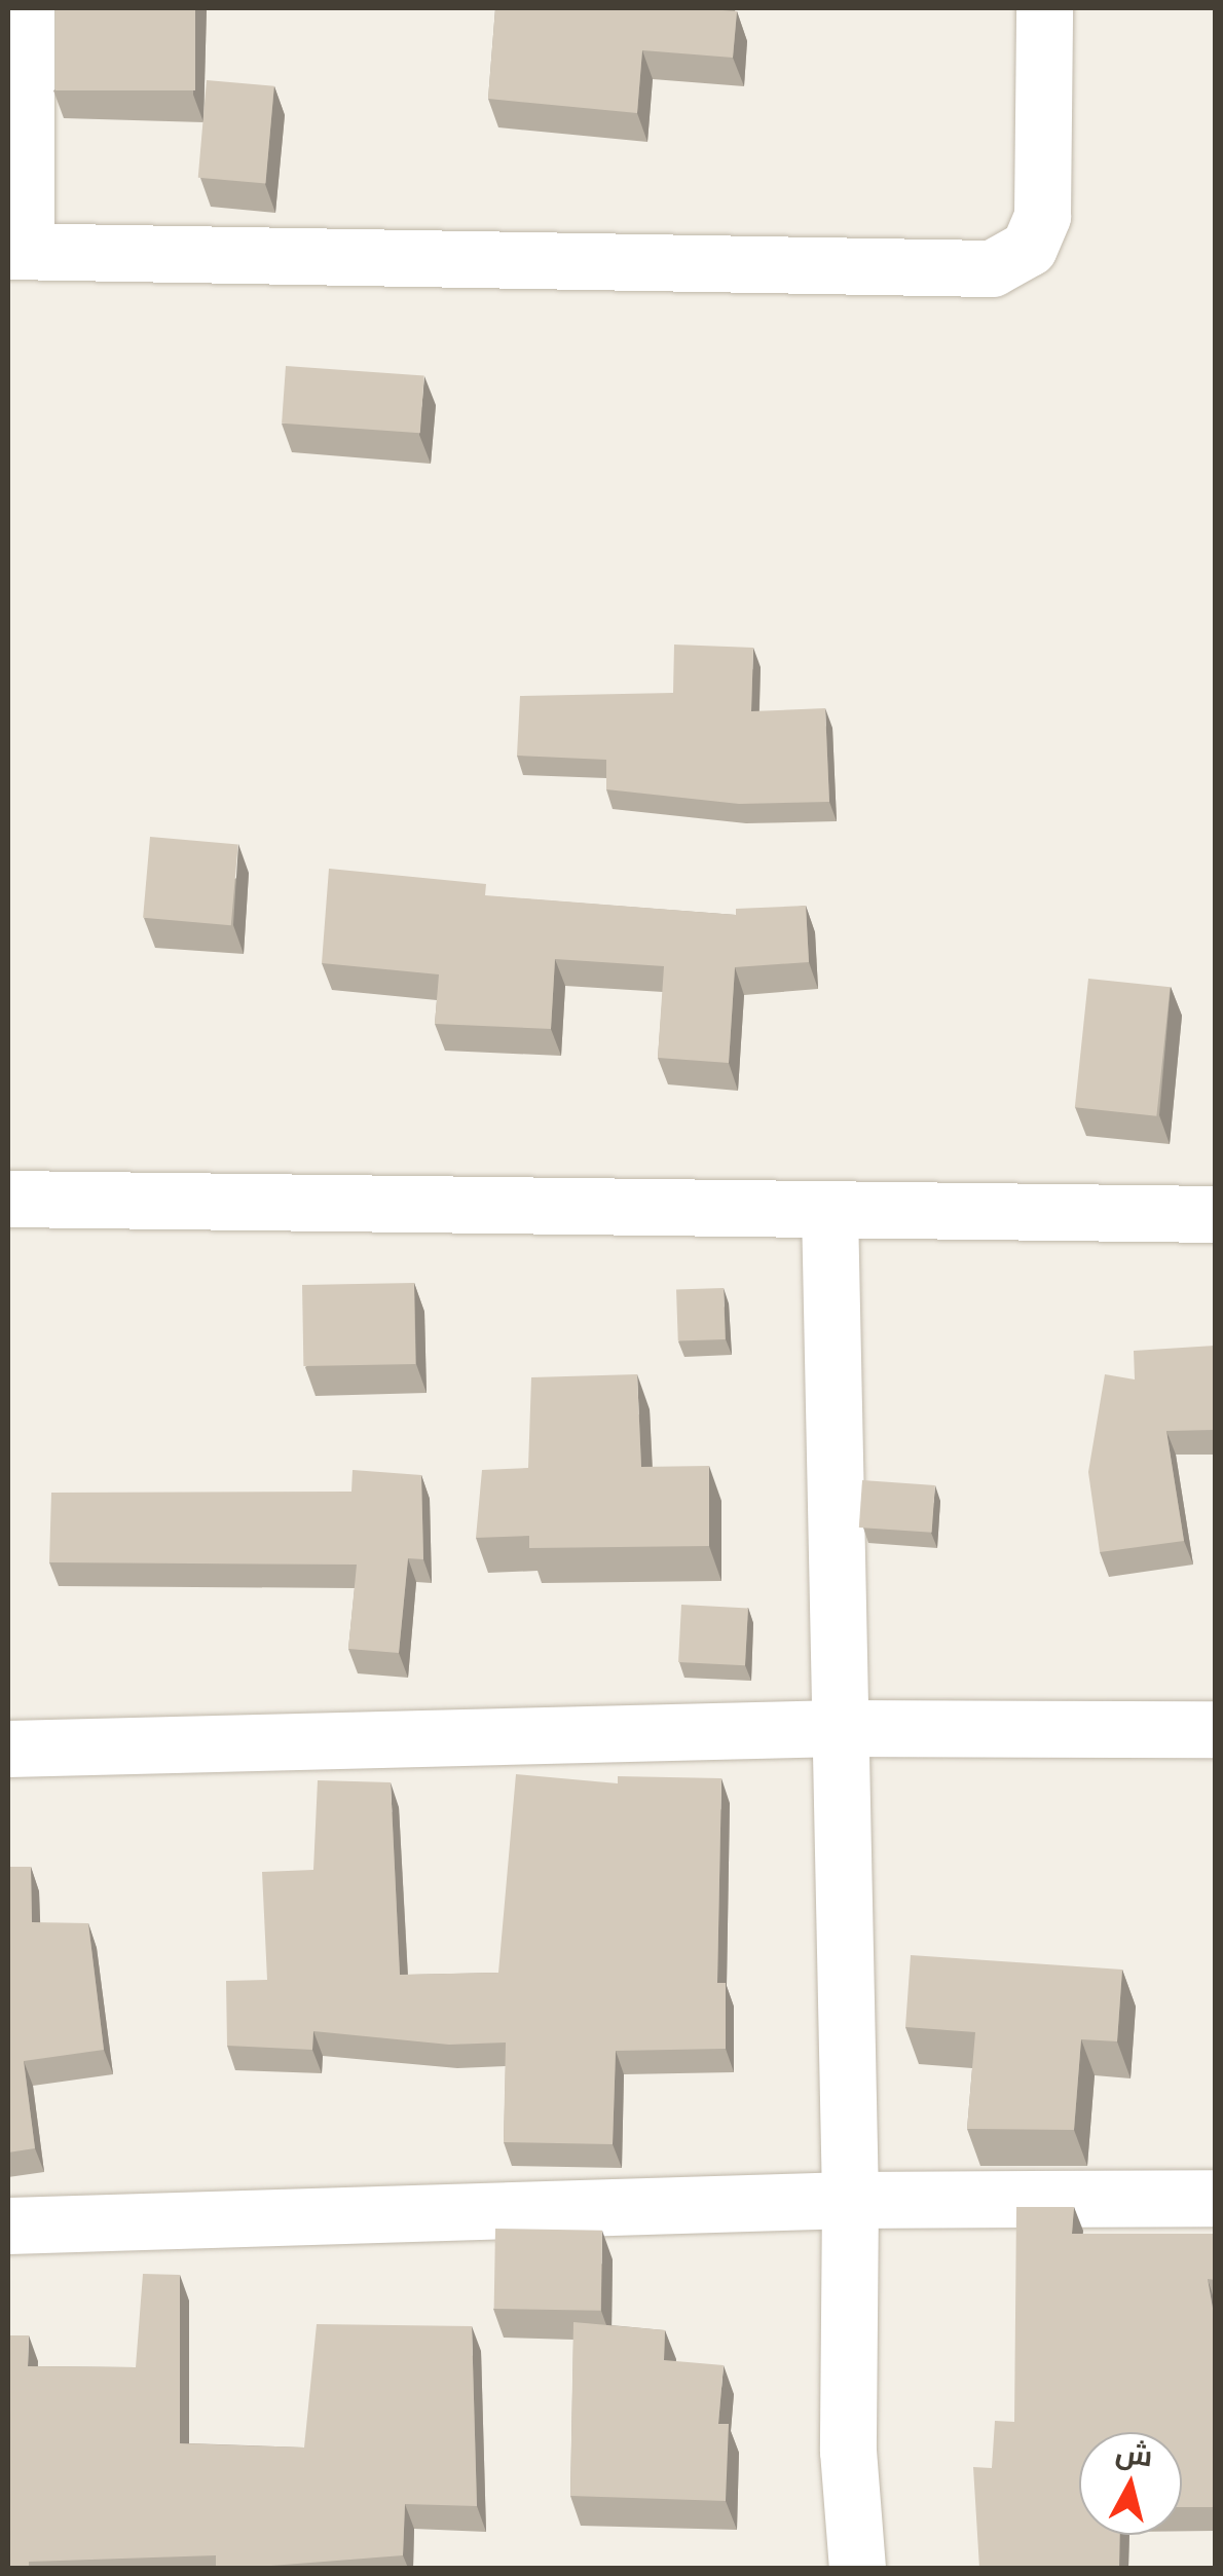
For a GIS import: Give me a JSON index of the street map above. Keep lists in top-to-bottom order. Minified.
{"north":"top"}
